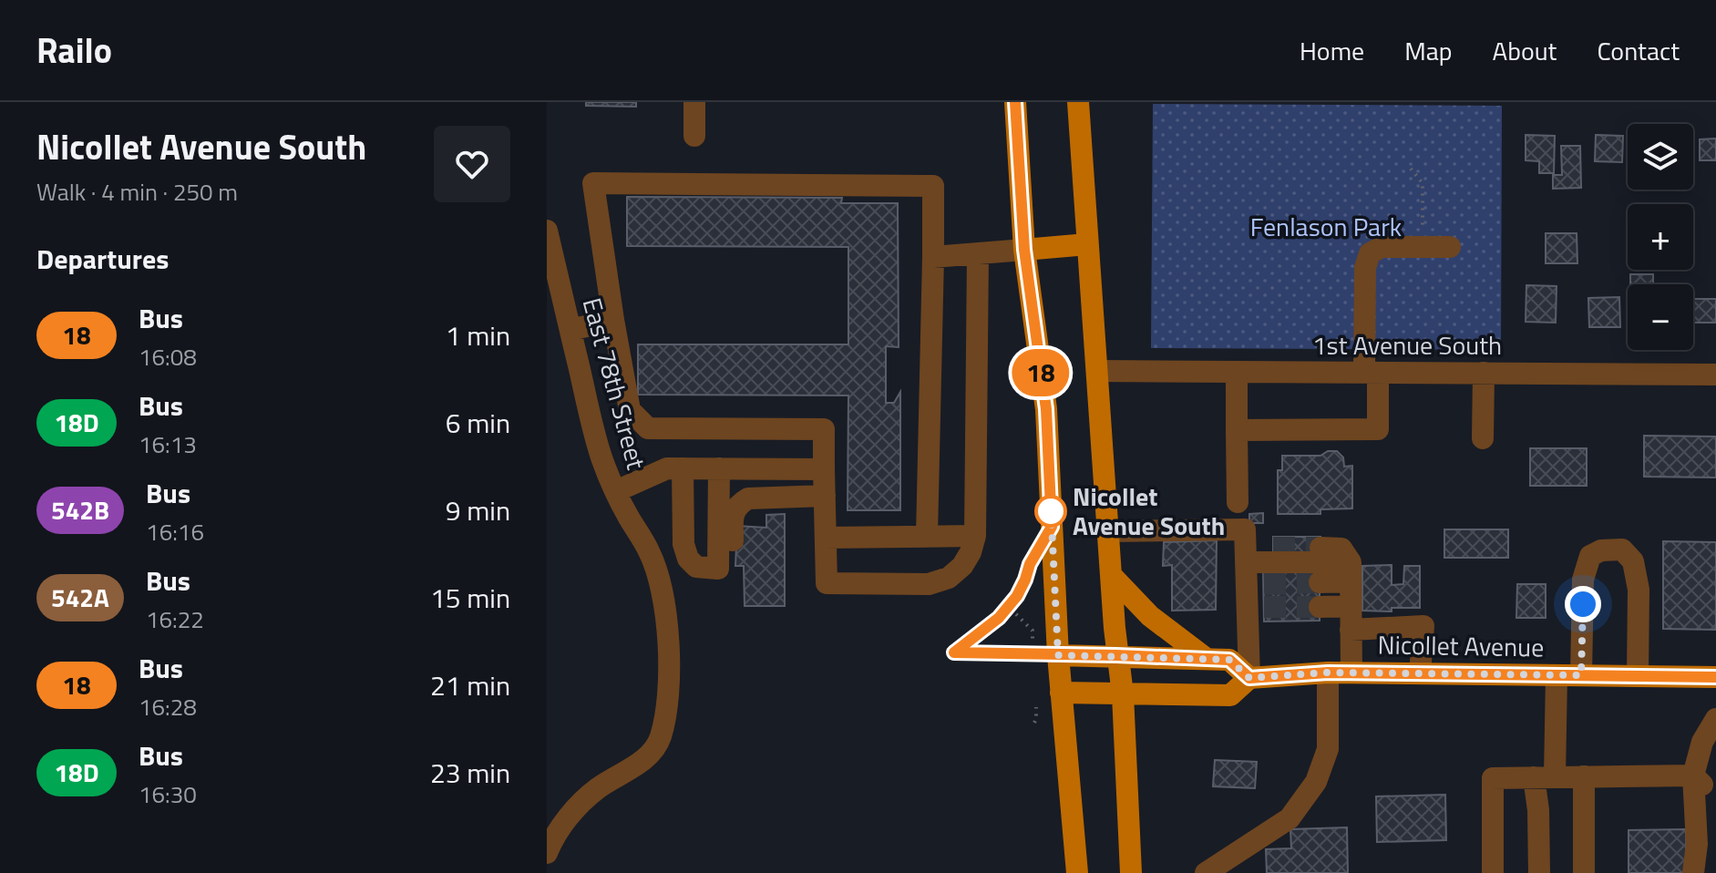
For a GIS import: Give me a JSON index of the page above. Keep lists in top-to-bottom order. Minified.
{"streets":{"main road":["Nicollet Avenue"],"street":["1st Avenue South","East 78th Street"]},"parks":["Fenlason Park"],"places":["Nicollet Avenue South"],"lines":["bus line 18"],"page":{"header":"Railo","nav":["Home","Map","About","Contact"],"heading":[["Nicollet Avenue South","Walk · 4 min · 250 m"],"Departures"],"on_map":"18","map_buttons":["+","−"],"list":[{"mark":"18","name":"Bus","note":"16:08","value":"1 min"},{"mark":"18D","name":"Bus","note":"16:13","value":"6 min"},{"mark":"542B","name":"Bus","note":"16:16","value":"9 min"},{"mark":"542A","name":"Bus","note":"16:22","value":"15 min"},{"mark":"18","name":"Bus","note":"16:28","value":"21 min"},{"mark":"18D","name":"Bus","note":"16:30","value":"23 min"}]}}
